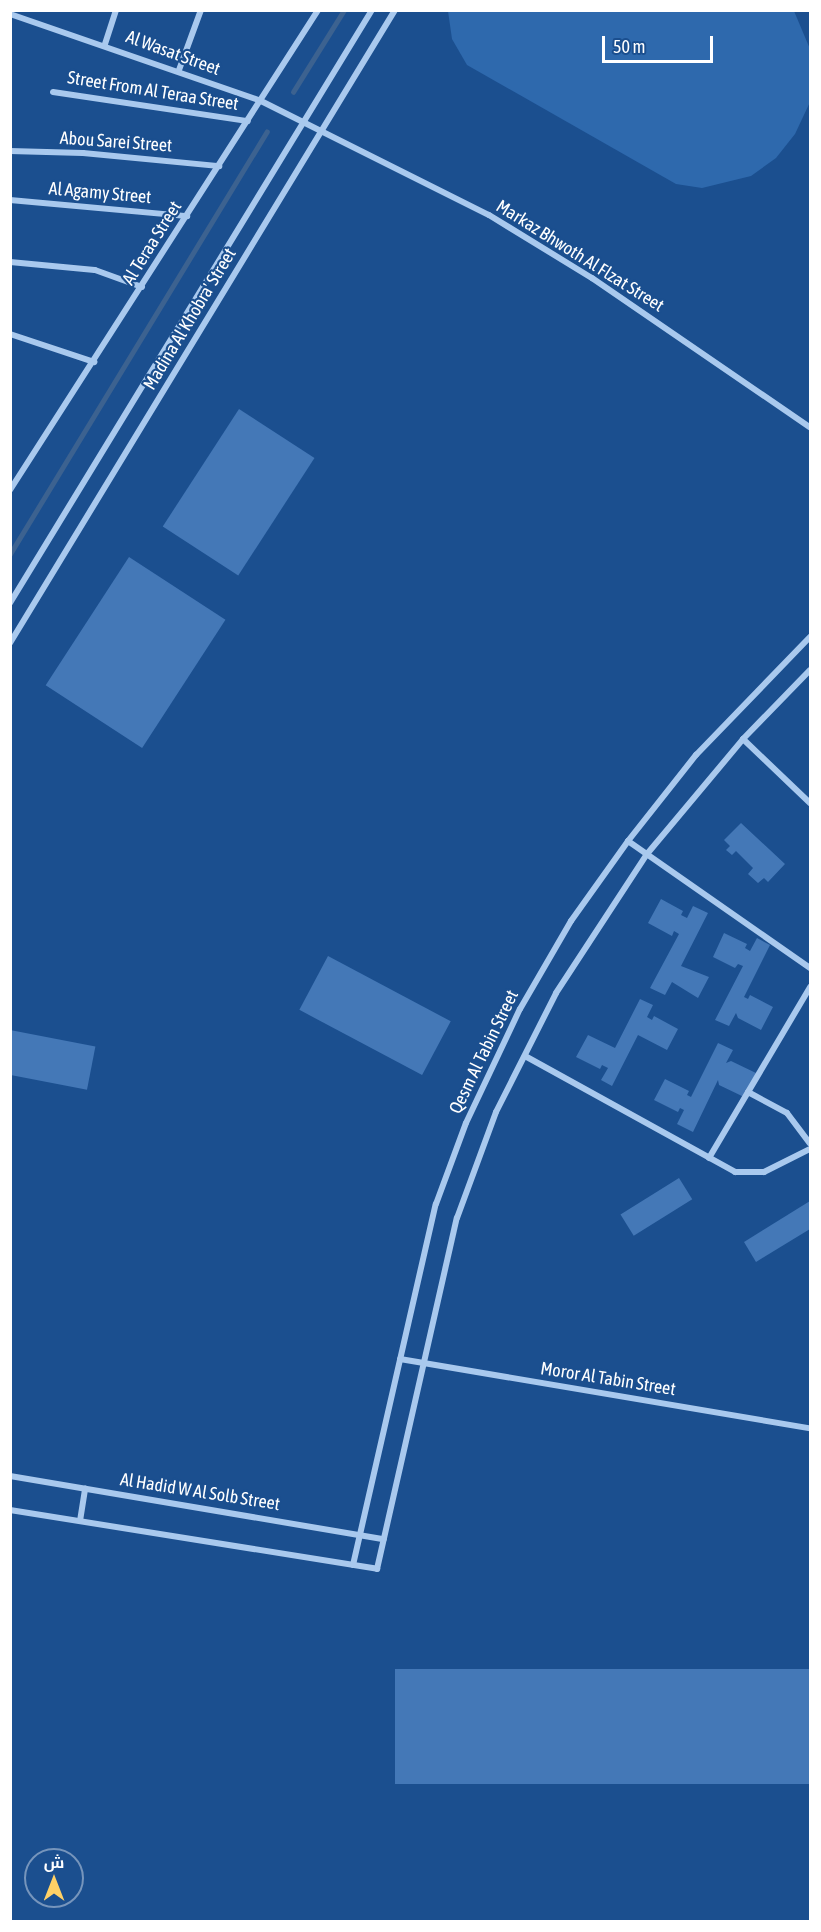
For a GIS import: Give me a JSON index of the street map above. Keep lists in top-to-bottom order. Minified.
{"streets":{"street":["Al Wasat Street","Street From Al Teraa Street","Abou Sarei Street","Al Agamy Street","Al Teraa Street","Markaz Bhwoth Al Flzat Street","Madina Al Khobra' Street","Qesm Al Tabin Street","Moror Al Tabin Street","Al Hadid W Al Solb Street"]},"crossings":[["Al Wasat Street","Al Teraa Street"],["Al Wasat Street","Markaz Bhwoth Al Flzat Street"],["Al Wasat Street","Madina Al Khobra' Street"],["Street From Al Teraa Street","Al Teraa Street"],["Abou Sarei Street","Al Teraa Street"],["Al Agamy Street","Al Teraa Street"],["Markaz Bhwoth Al Flzat Street","Madina Al Khobra' Street"],["Qesm Al Tabin Street","Moror Al Tabin Street"],["Qesm Al Tabin Street","Al Hadid W Al Solb Street"]],"scale_bar":"50 m","north":"top"}
